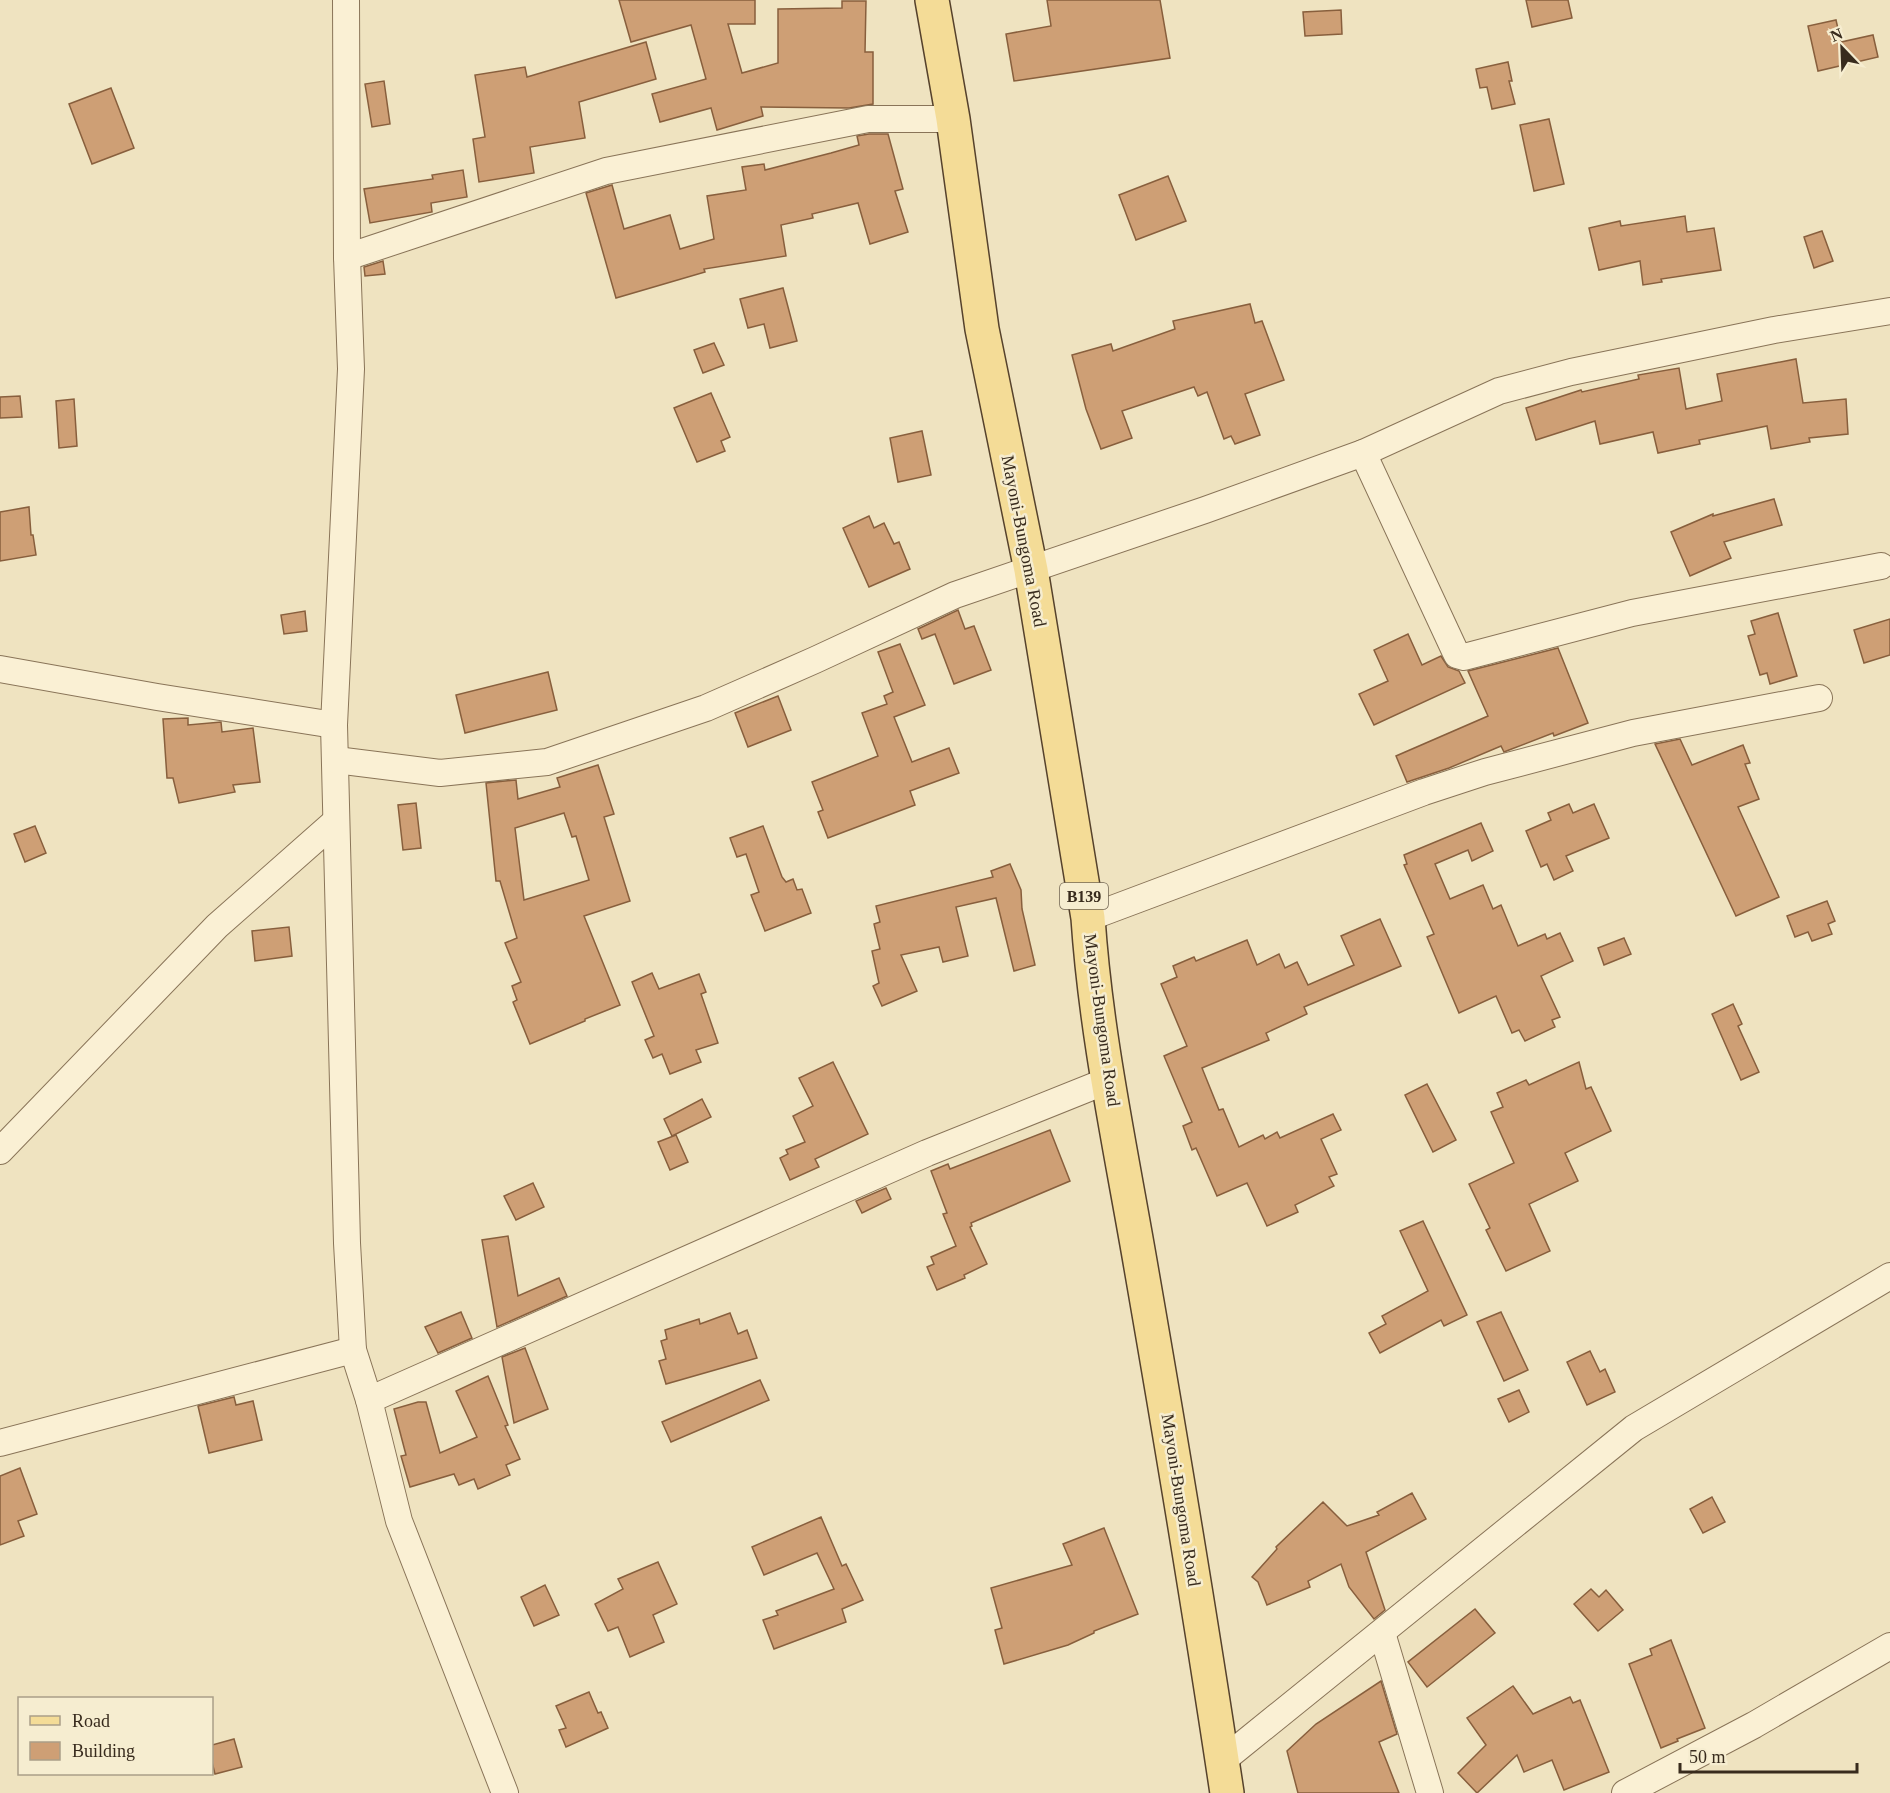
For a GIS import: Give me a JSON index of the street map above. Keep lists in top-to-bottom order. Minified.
{"streets":{"main road":["Mayoni-Bungoma Road","B139"]},"legend":["Road","Building"],"scale_bar":"50 m","north":"top left"}
